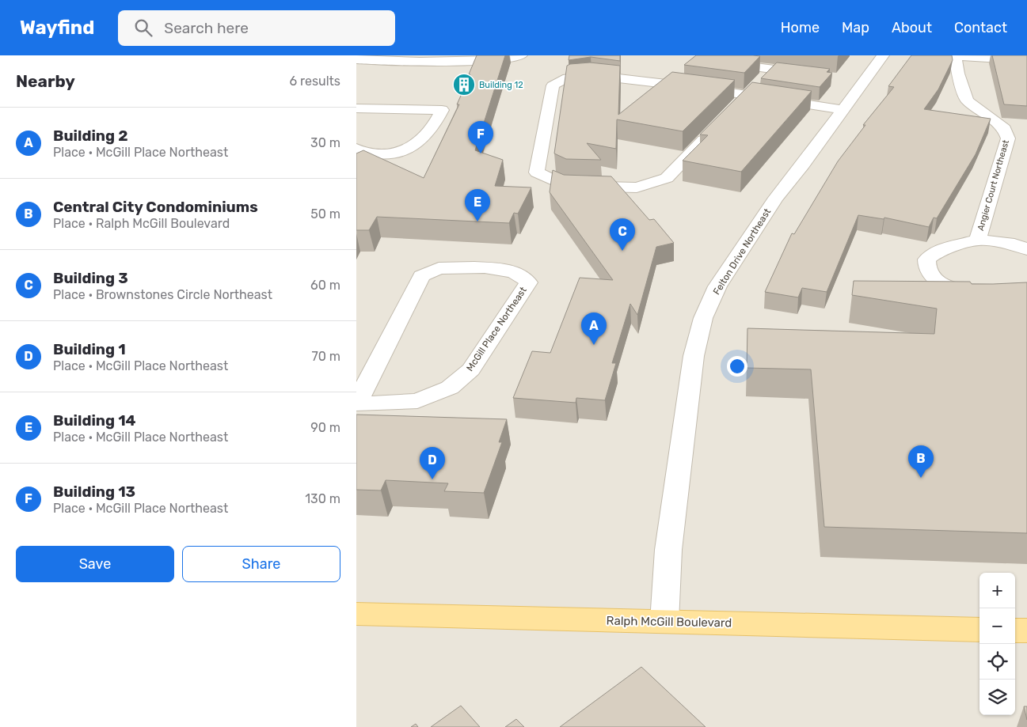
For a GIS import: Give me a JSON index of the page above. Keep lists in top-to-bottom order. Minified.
{"streets":{"main road":["Ralph McGill Boulevard"],"street":["Angier Court Northeast","Felton Drive Northeast","McGill Place Northeast"]},"crossings":[["Felton Drive Northeast","Ralph McGill Boulevard"]],"places":{"building":["Building 12"]},"page":{"header":"Wayfind","search":"Search here","nav":["Home","Map","About","Contact"],"heading":["Nearby","6 results"],"list":[{"mark":"A","name":"Building 2","note":"Place · McGill Place Northeast","value":"30 m"},{"mark":"B","name":"Central City Condominiums","note":"Place · Ralph McGill Boulevard","value":"50 m"},{"mark":"C","name":"Building 3","note":"Place · Brownstones Circle Northeast","value":"60 m"},{"mark":"D","name":"Building 1","note":"Place · McGill Place Northeast","value":"70 m"},{"mark":"E","name":"Building 14","note":"Place · McGill Place Northeast","value":"90 m"},{"mark":"F","name":"Building 13","note":"Place · McGill Place Northeast","value":"130 m"}],"pins":["F","E","C","A","B","D"],"buttons":["Save","Share"],"map_buttons":["+","−"]}}
